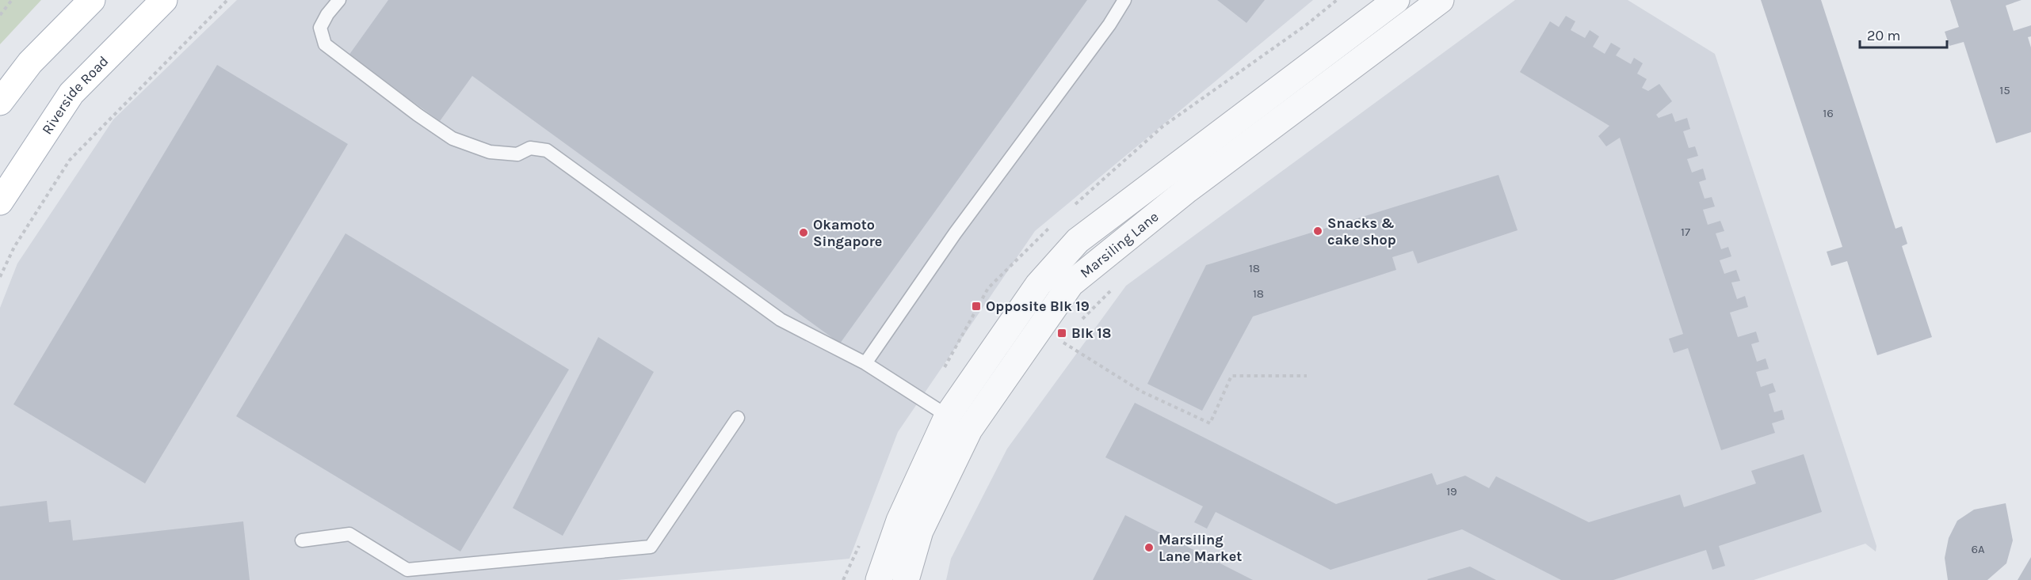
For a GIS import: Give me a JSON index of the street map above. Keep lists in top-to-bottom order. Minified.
{"streets":{"main road":["Riverside Road"],"street":["Marsiling Lane"]},"places":{"other":["Snacks & cake shop","Okamoto Singapore","Marsiling Lane Market"],"transit":["Opposite Blk 19","Blk 18"]},"house_numbers":["15","16","17","18","18","19","6A"],"scale_bar":"20 m"}
